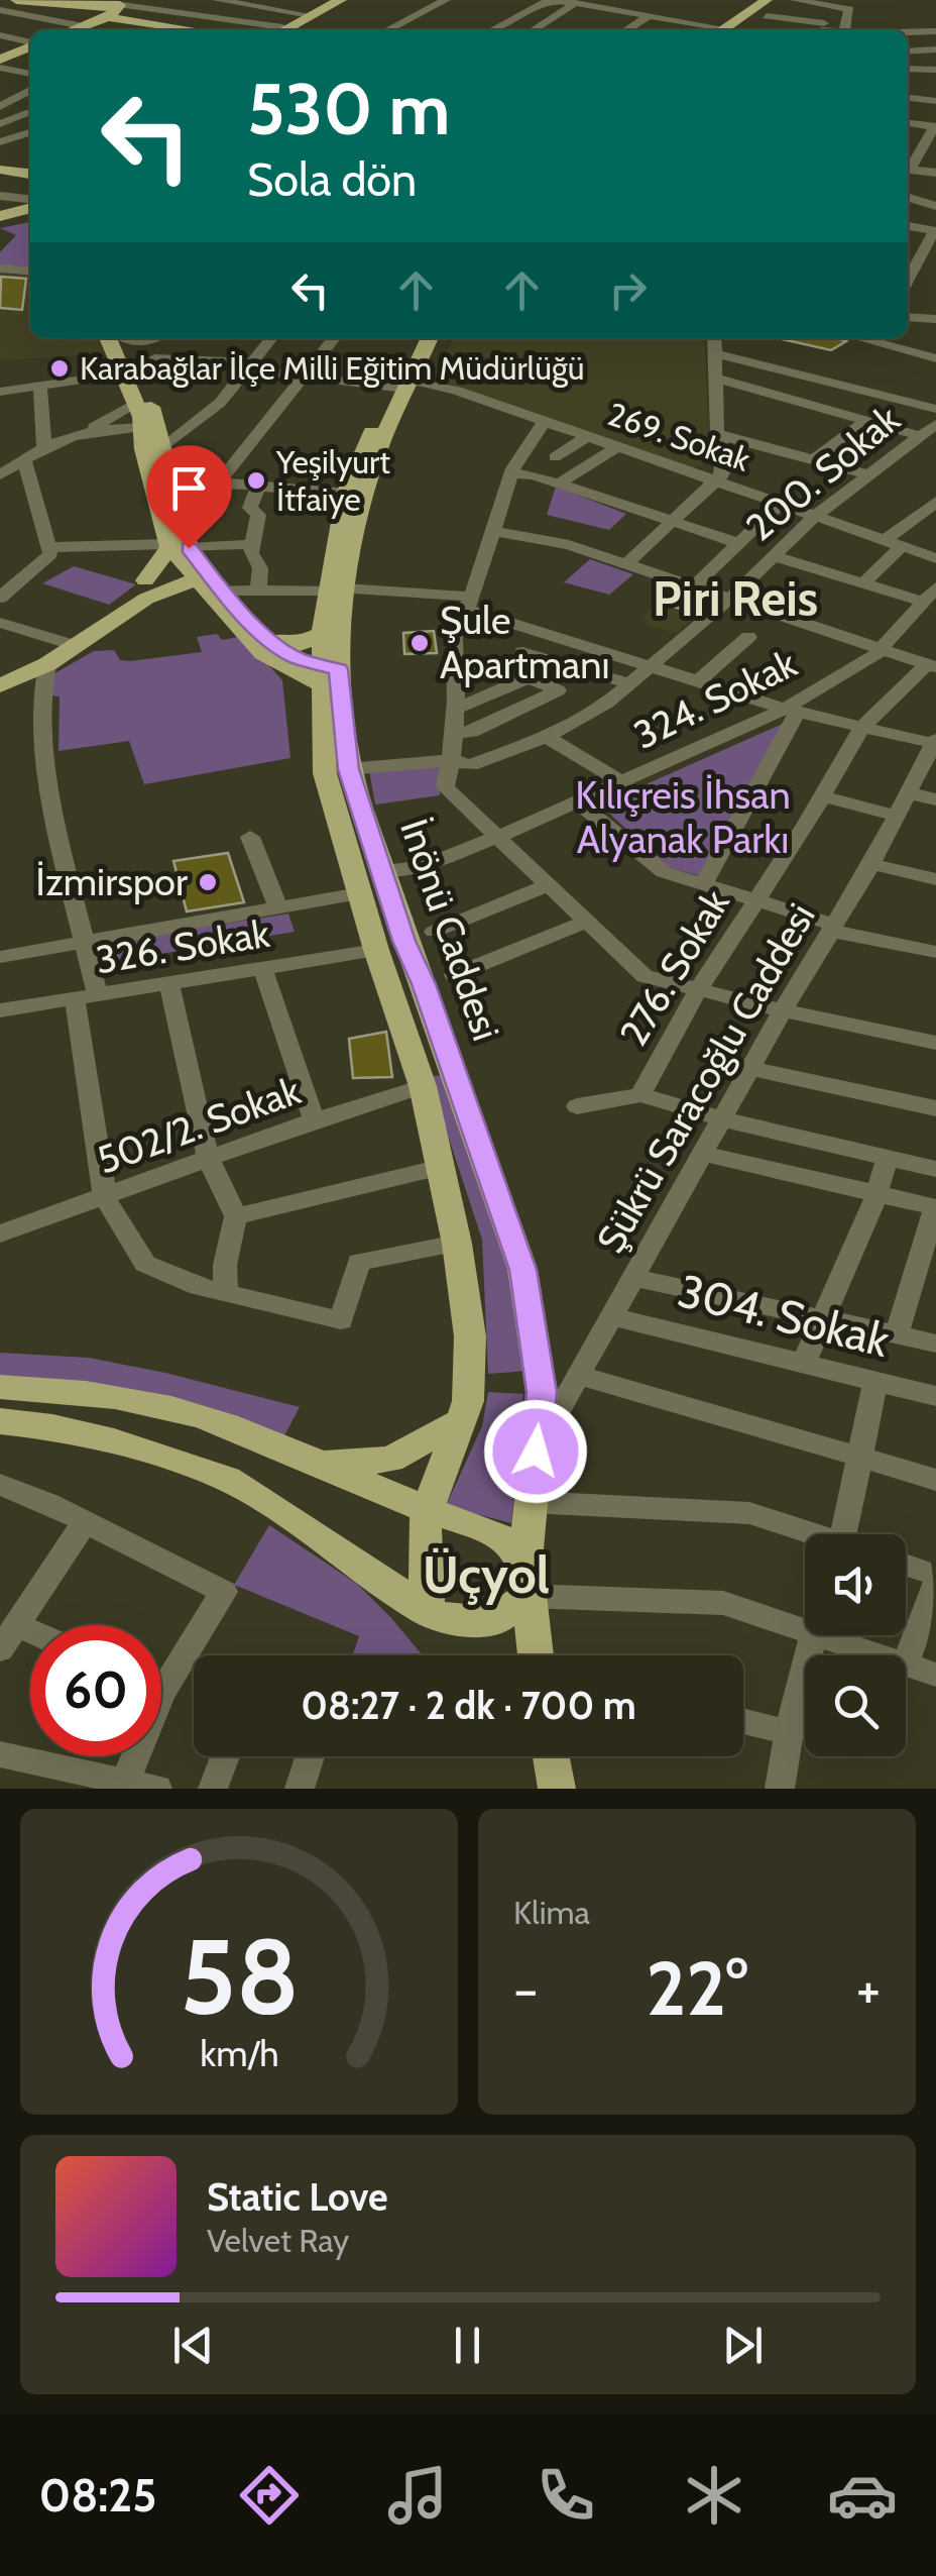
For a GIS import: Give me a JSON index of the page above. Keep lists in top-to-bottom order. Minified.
{"streets":{"main road":["İnönü Caddesi"],"street":["269. Sokak","200. Sokak","324. Sokak","326. Sokak","276. Sokak","Şükrü Saracoğlu Caddesi","502/2. Sokak","304. Sokak"]},"crossings":[["269. Sokak","200. Sokak"],["269. Sokak","İnönü Caddesi"],["200. Sokak","İnönü Caddesi"],["324. Sokak","İnönü Caddesi"],["İnönü Caddesi","326. Sokak"],["İnönü Caddesi","Şükrü Saracoğlu Caddesi"],["İnönü Caddesi","502/2. Sokak"],["276. Sokak","Şükrü Saracoğlu Caddesi"],["Şükrü Saracoğlu Caddesi","304. Sokak"]],"districts":["Piri Reis","Üçyol"],"parks":["Kılıçreis İhsan Alyanak Parkı"],"places":["Karabağlar İlçe Milli Eğitim Müdürlüğü","Yeşilyurt İtfaiye","Şule Apartmanı","İzmirspor"],"page":{"turn":["530 m","Sola dön"],"limit":"60","trip":"08:27 · 2 dk · 700 m","tile":"Klima","heat":["−","22°","+"],"song":["Static Love","Velvet Ray"],"tabs":"08:25","gauge":["58","km/h"]}}
